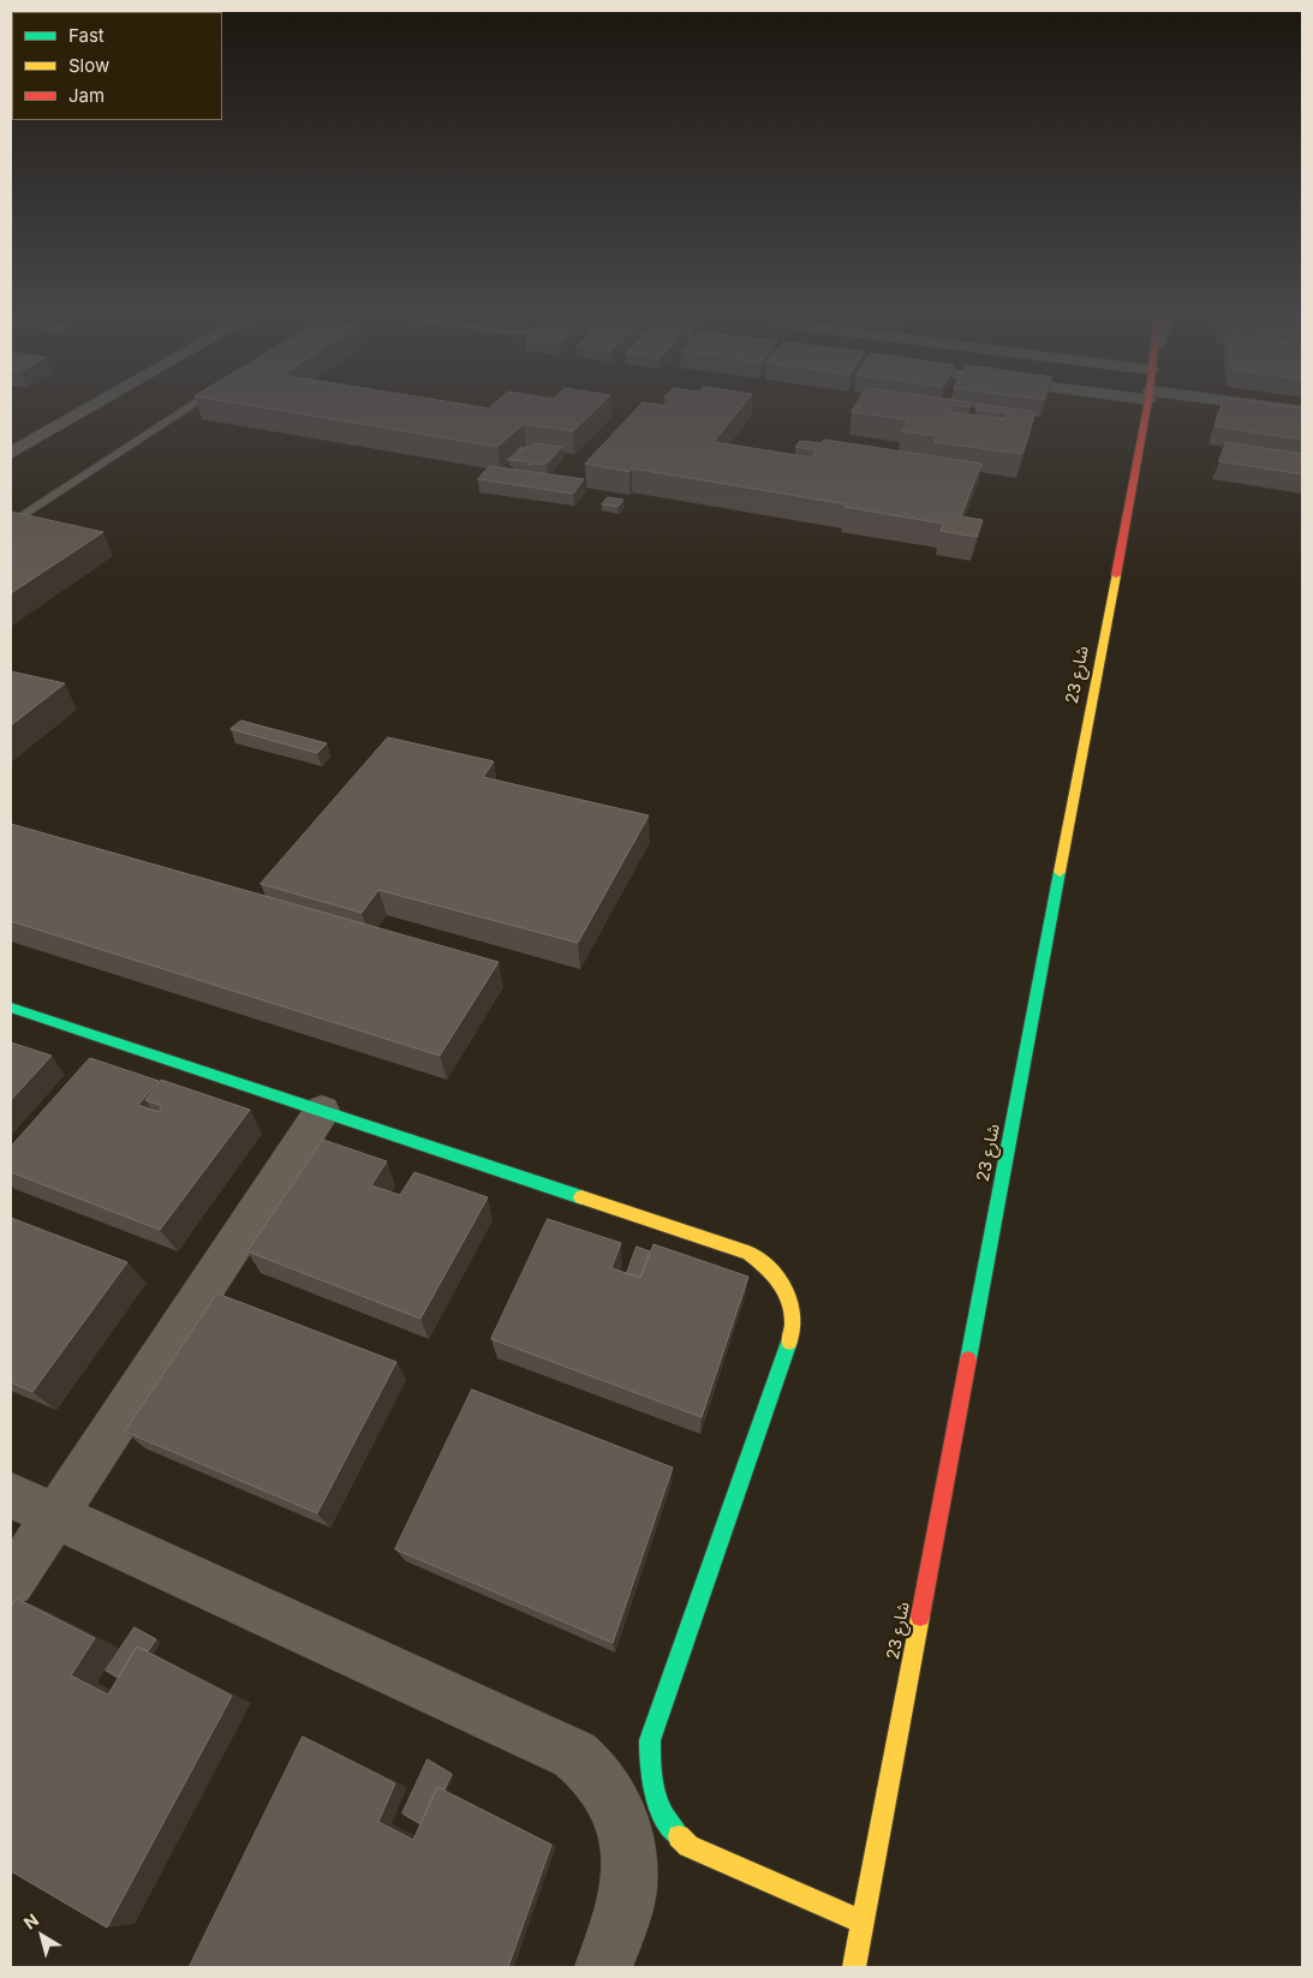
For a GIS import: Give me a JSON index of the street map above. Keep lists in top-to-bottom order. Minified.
{"streets":{"street":["شارع 23"]},"legend":["Fast","Slow","Jam"],"north":"top left"}
